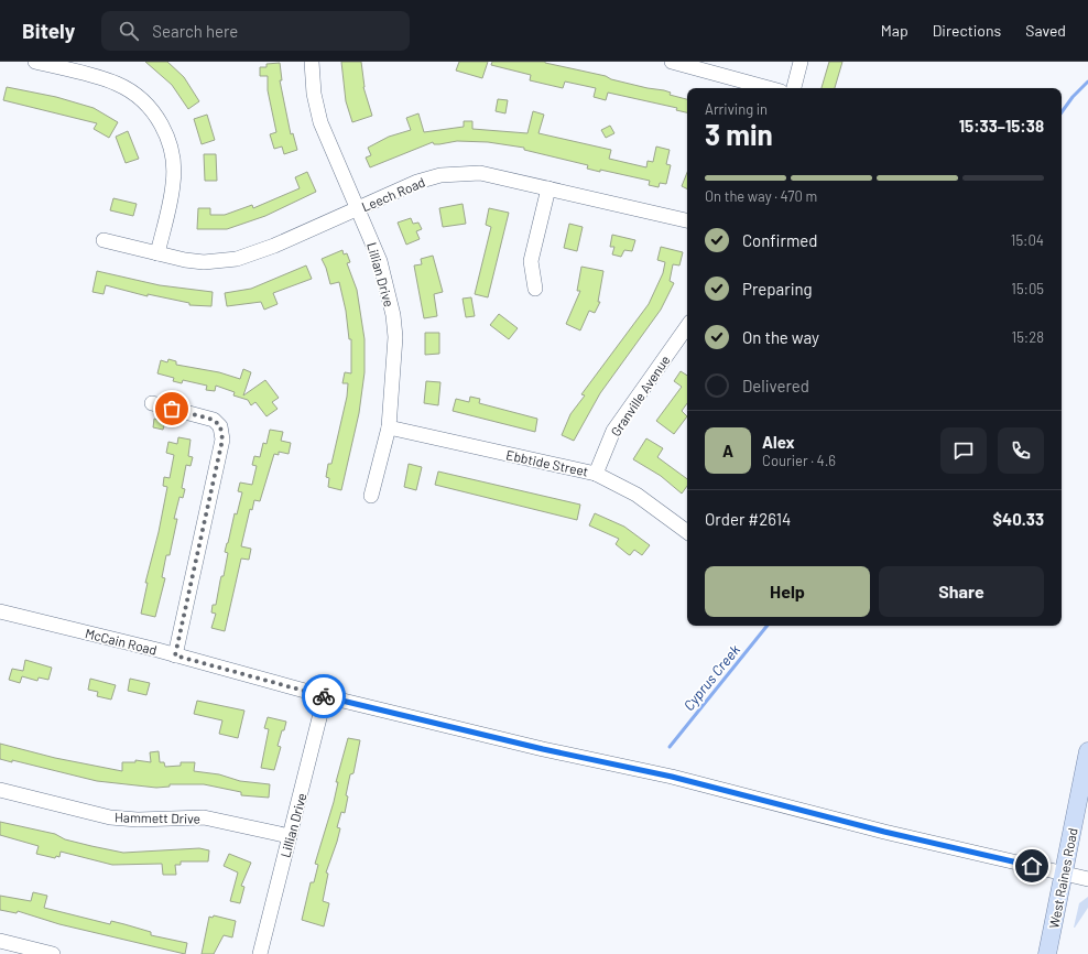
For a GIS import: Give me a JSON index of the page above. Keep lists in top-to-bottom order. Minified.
{"streets":{"main road":["West Raines Road"],"street":["Leech Road","Lillian Drive","Granville Avenue","Ebbtide Street","McCain Road","Hammett Drive"]},"crossings":[["Leech Road","Lillian Drive"],["Lillian Drive","Ebbtide Street"],["Lillian Drive","McCain Road"],["Lillian Drive","Hammett Drive"],["Granville Avenue","Ebbtide Street"],["McCain Road","West Raines Road"]],"water":["Cyprus Creek"],"page":{"header":"Bitely","search":"Search here","nav":["Map","Directions","Saved"],"heading":["3 min","Arriving in","15:33–15:38"],"panel":["Alex","Courier · 4.6","Order #2614","$40.33"],"bar":"On the way · 470 m","list":[["Confirmed","15:04"],["Preparing","15:05"],["On the way","15:28"],"Delivered"],"round":"A","buttons":["Help","Share"]}}
